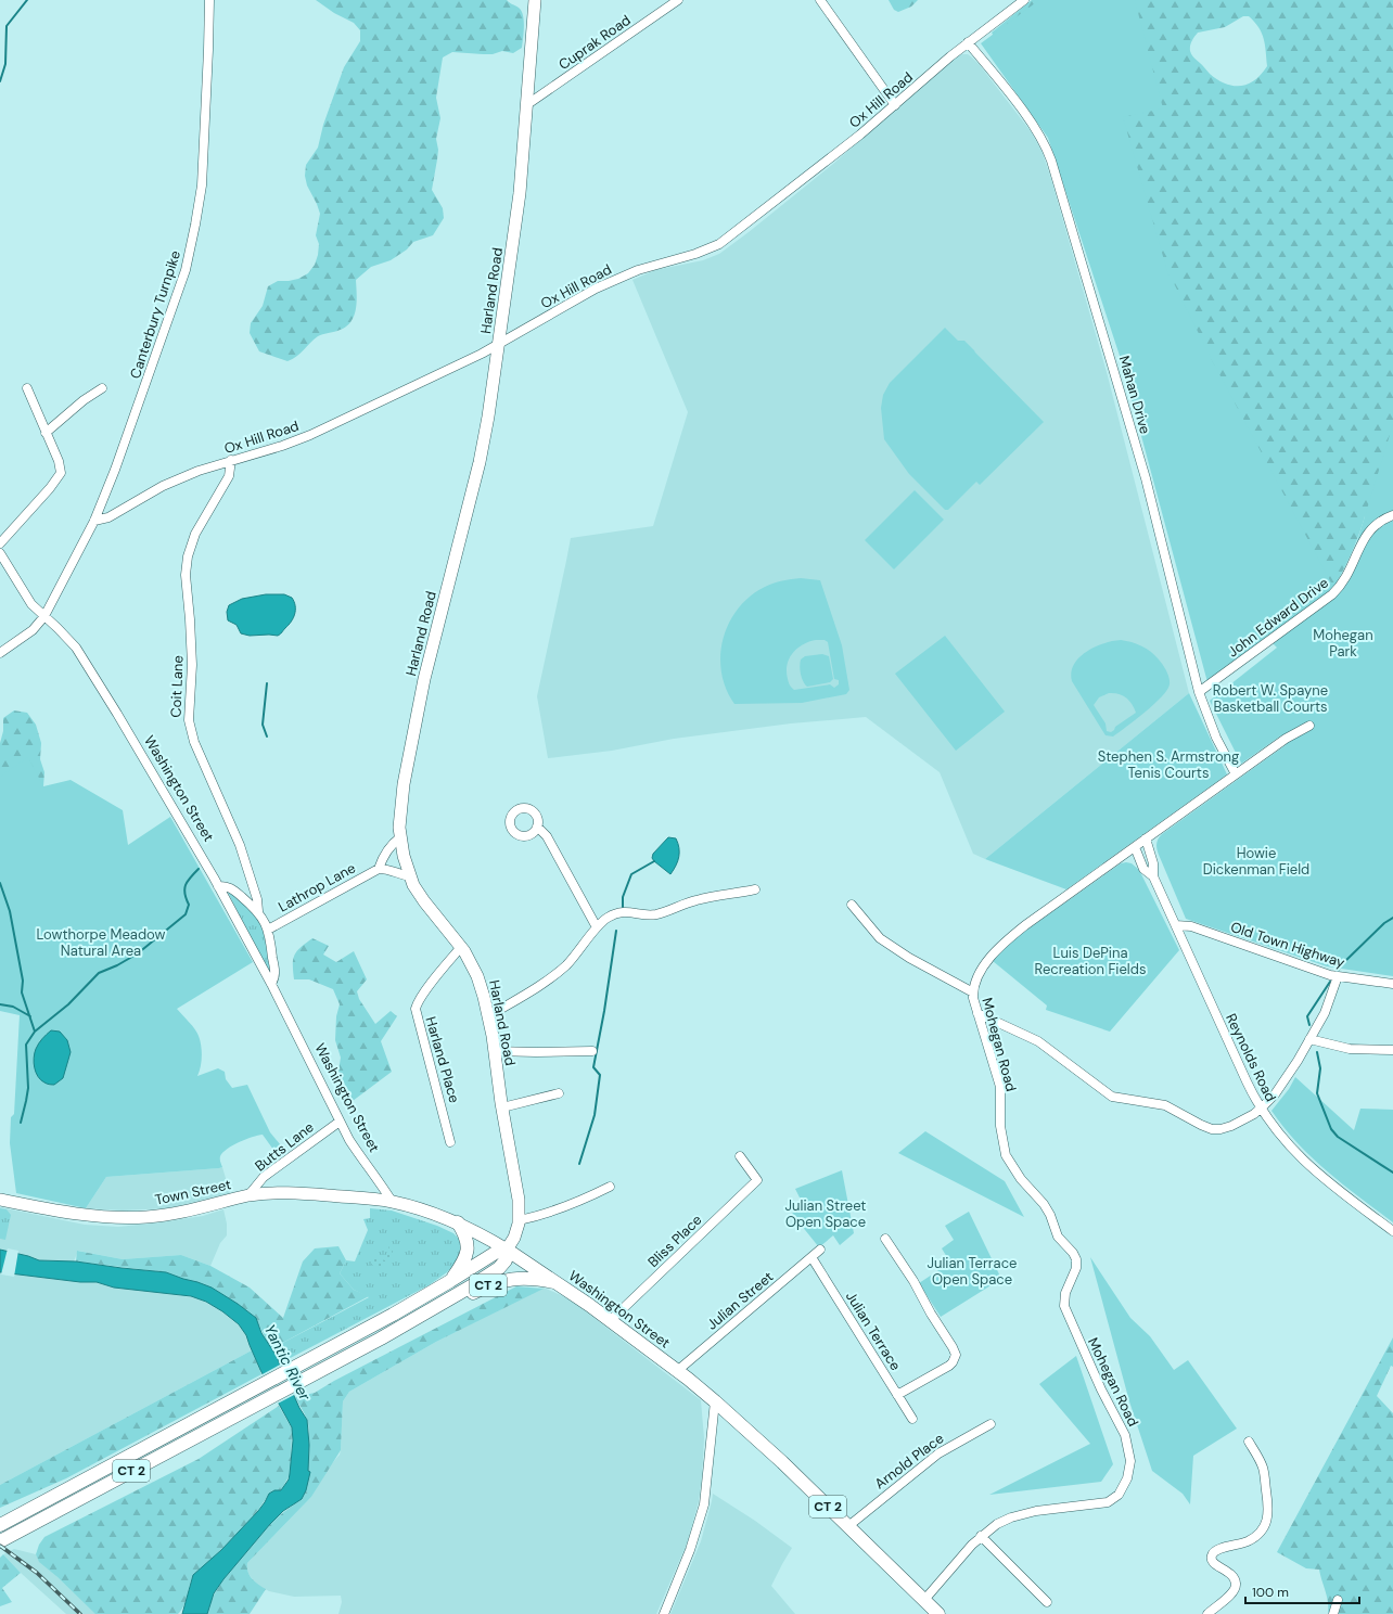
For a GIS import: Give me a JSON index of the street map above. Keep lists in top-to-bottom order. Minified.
{"streets":{"highway":["Washington Street","CT 2"],"main road":["Harland Road","Town Street"],"street":["Cuprak Road","Ox Hill Road","Canterbury Turnpike","Mahan Drive","John Edward Drive","Coit Lane","Lathrop Lane","Old Town Highway","Mohegan Road","Reynolds Road","Harland Place","Butts Lane","Bliss Place","Julian Street","Julian Terrace","Arnold Place"]},"crossings":[["Cuprak Road","Harland Road"],["Ox Hill Road","Harland Road"],["Ox Hill Road","Canterbury Turnpike"],["Ox Hill Road","Mahan Drive"],["Ox Hill Road","Coit Lane"],["Harland Road","Washington Street"],["Harland Road","Lathrop Lane"],["Harland Road","Harland Place"],["Harland Road","CT 2"],["Canterbury Turnpike","Washington Street"],["Mahan Drive","John Edward Drive"],["Mahan Drive","Mohegan Road"],["Coit Lane","Lathrop Lane"],["Washington Street","Lathrop Lane"],["Washington Street","Mohegan Road"],["Washington Street","Butts Lane"],["Washington Street","Town Street"],["Washington Street","Bliss Place"],["Washington Street","CT 2"],["Washington Street","Julian Street"],["Washington Street","Arnold Place"],["Old Town Highway","Reynolds Road"],["Mohegan Road","Reynolds Road"],["Butts Lane","Town Street"],["Julian Street","Julian Terrace"]],"water":["Yantic River"],"parks":["Mohegan Park","Robert W. Spayne Basketball Courts","Stephen S. Armstrong Tenis Courts","Howie Dickenman Field","Lowthorpe Meadow Natural Area","Luis DePina Recreation Fields","Julian Street Open Space","Julian Terrace Open Space"],"scale_bar":"100 m"}
